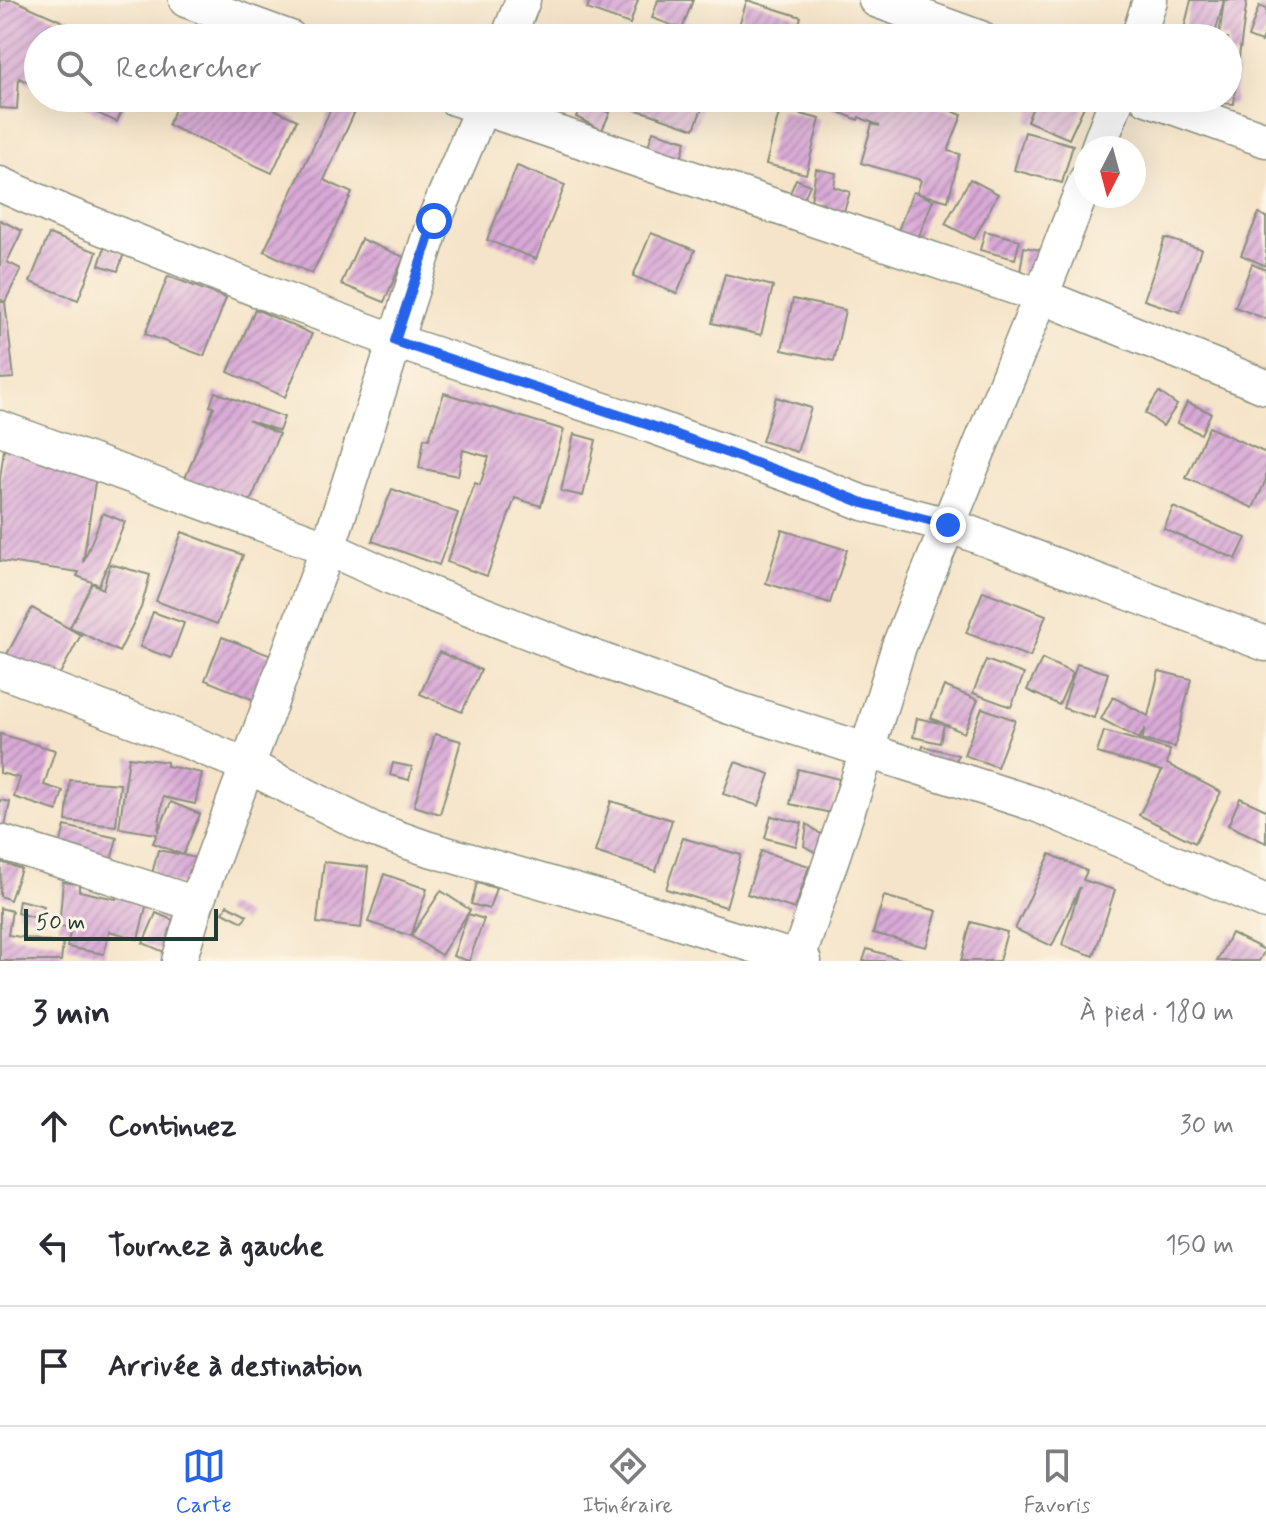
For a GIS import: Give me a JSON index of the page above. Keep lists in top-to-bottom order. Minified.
{"scale_bar":"50 m","north":"bottom","page":{"search":"Rechercher","scale":"50 m","heading":["3 min","À pied · 180 m"],"list":[["Continuez","30 m"],["Tournez à gauche","150 m"],"Arrivée à destination"],"nav":["Carte","Itinéraire","Favoris"]}}
